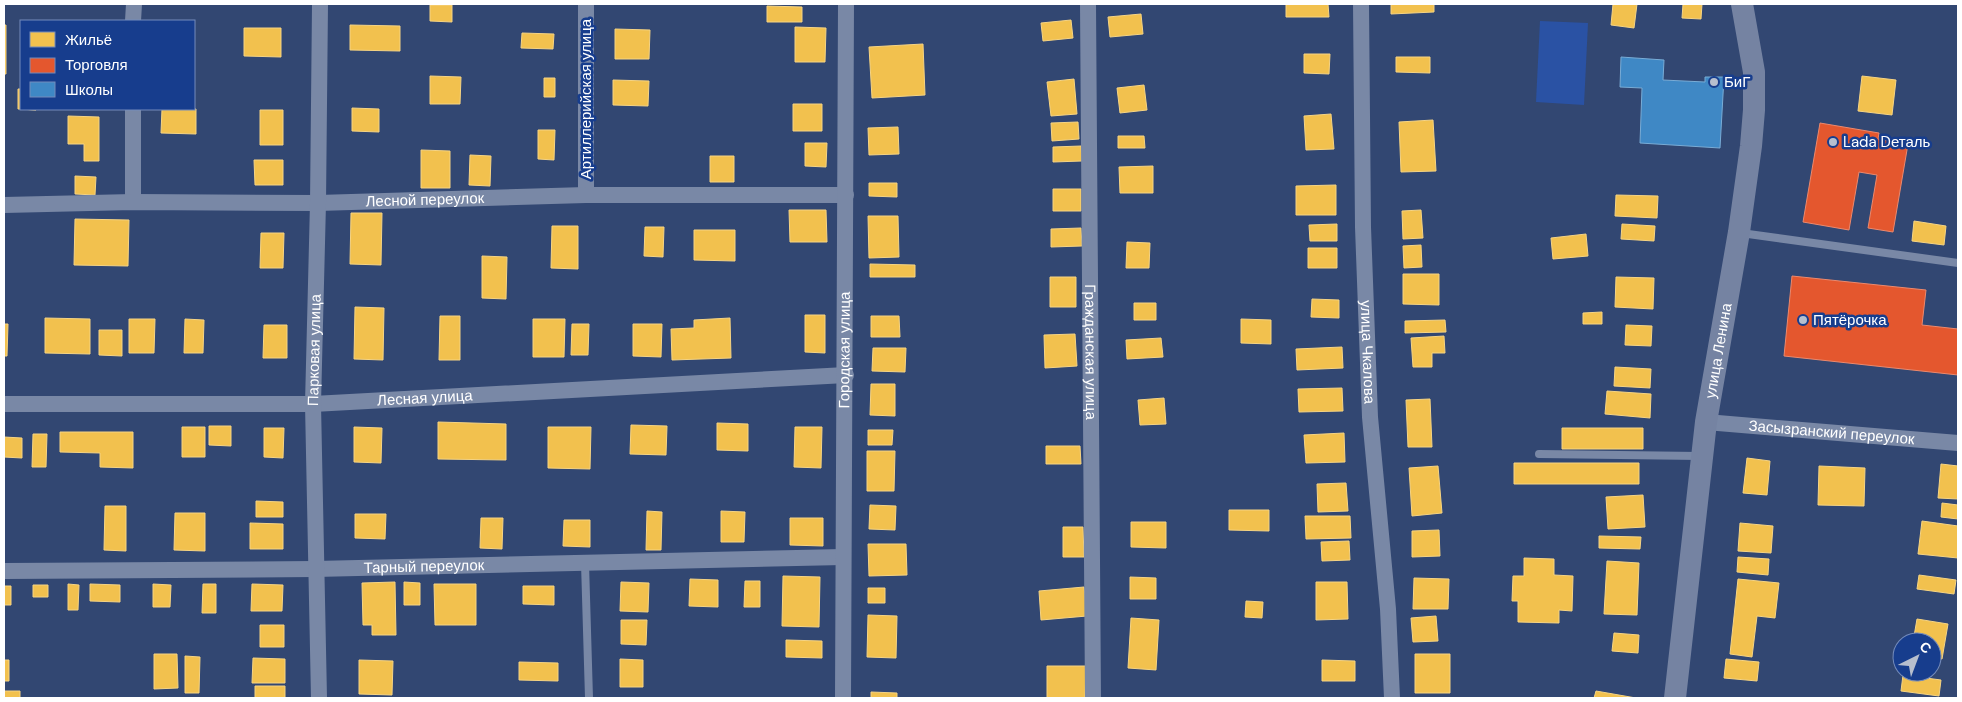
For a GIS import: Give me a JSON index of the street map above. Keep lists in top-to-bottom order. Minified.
{"streets":{"main road":["улица Ленина"],"street":["Артиллерийская улица","Лесной переулок","Парковая улица","Городская улица","Гражданская улица","улица Чкалова","Лесная улица","Засызранский переулок","Тарный переулок"]},"crossings":[["Артиллерийская улица","Лесной переулок"],["Лесной переулок","Парковая улица"],["Лесной переулок","Городская улица"],["улица Ленина","Засызранский переулок"],["Парковая улица","Лесная улица"],["Парковая улица","Тарный переулок"],["Городская улица","Лесная улица"],["Городская улица","Тарный переулок"]],"places":["БиГ","Lada Dеталь","Пятёрочка"],"legend":["Жильё","Торговля","Школы"],"north":"top right"}
